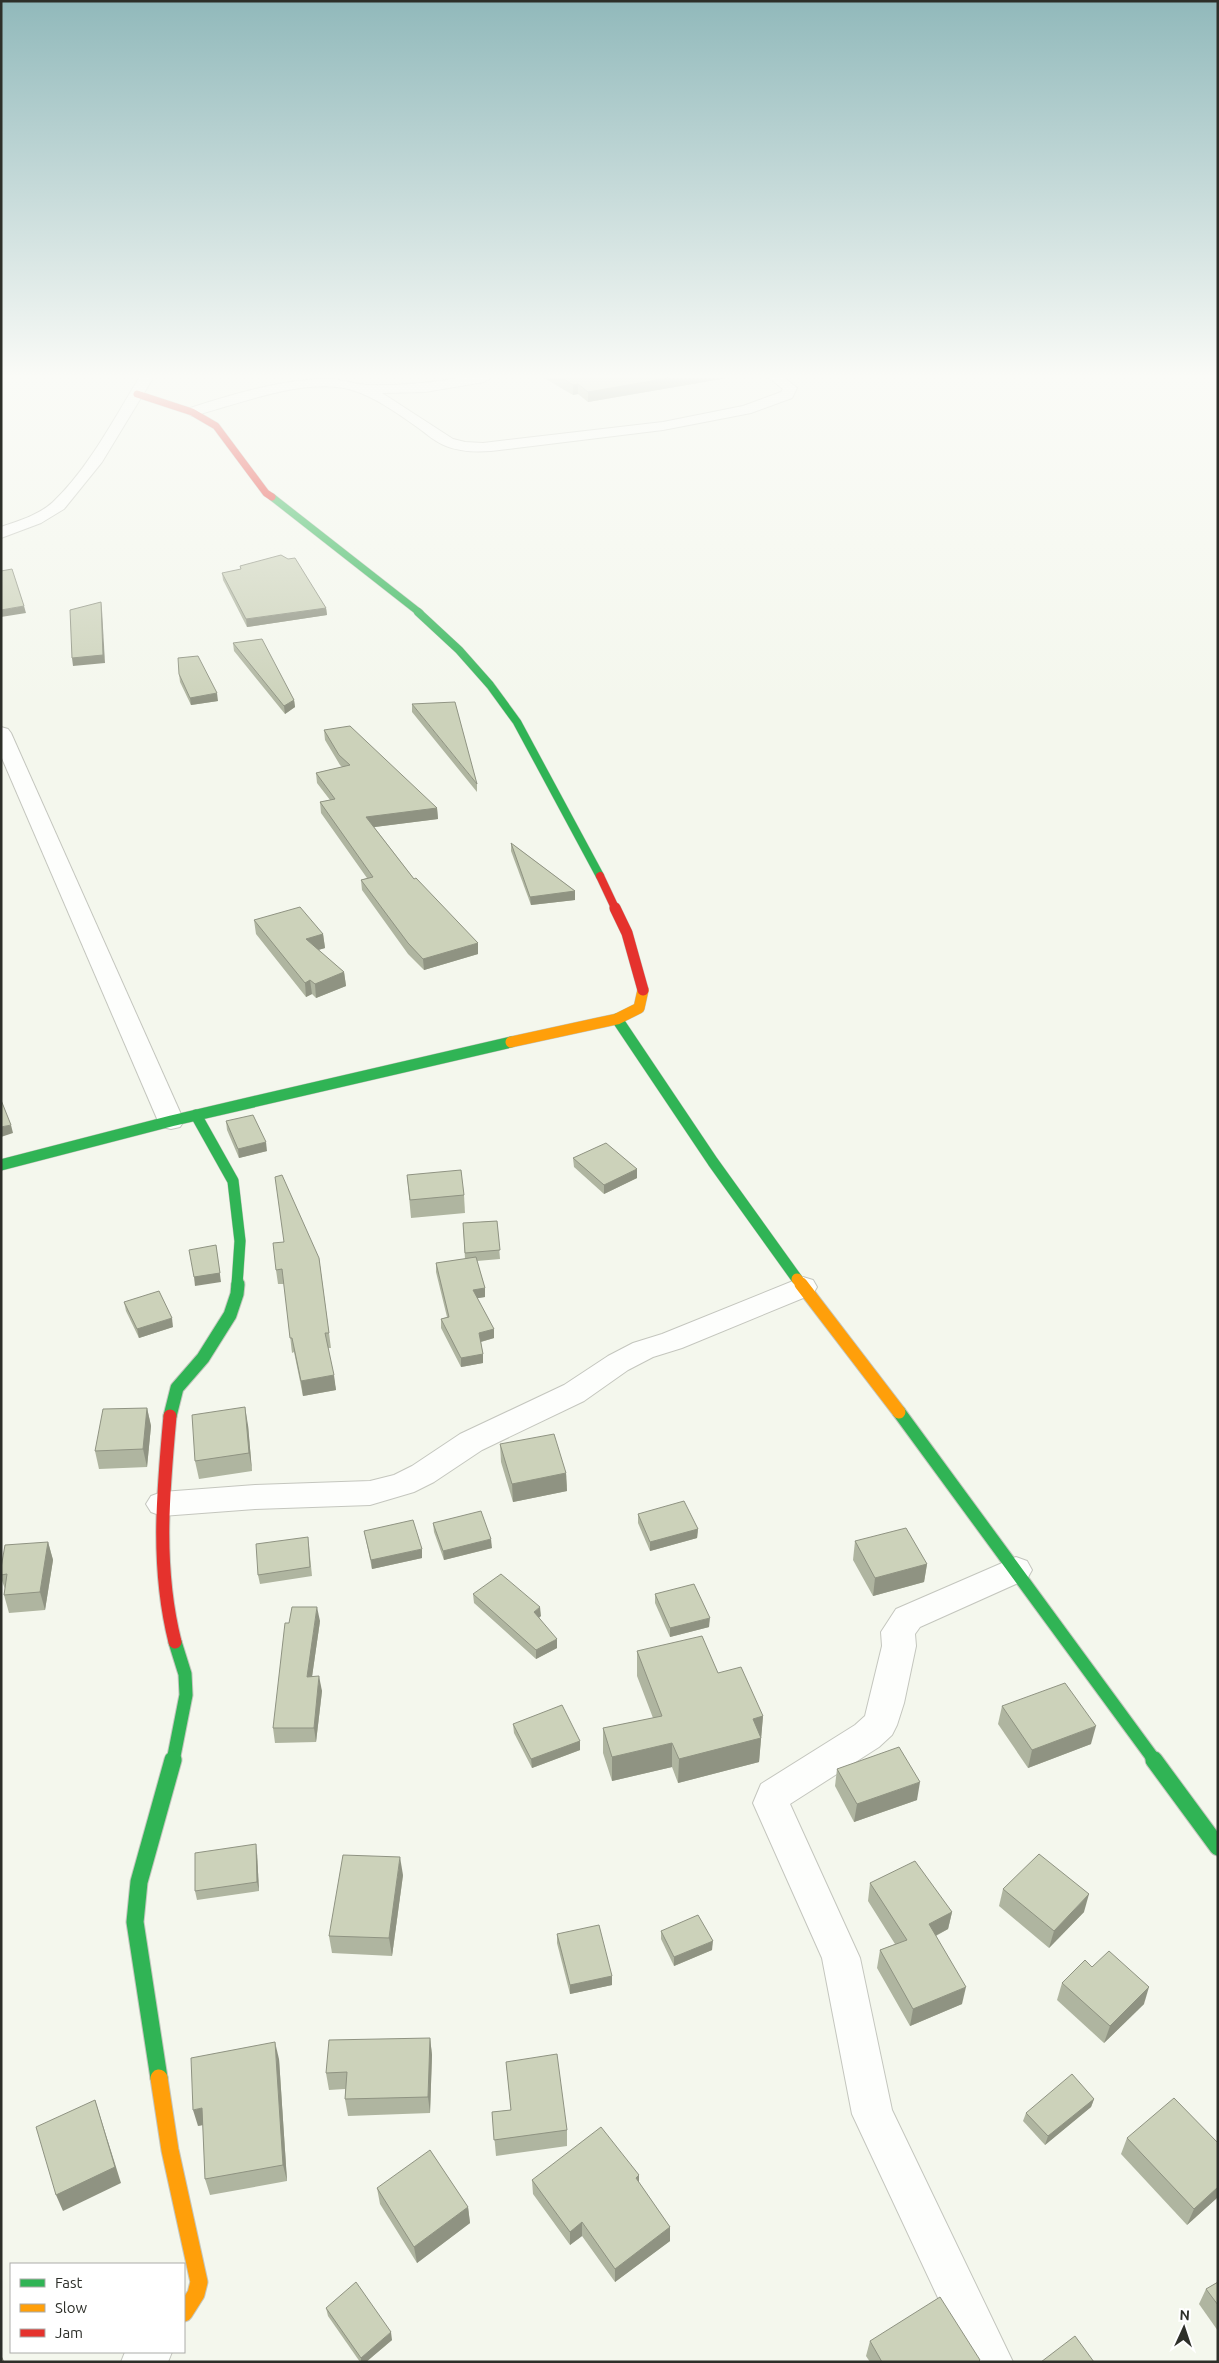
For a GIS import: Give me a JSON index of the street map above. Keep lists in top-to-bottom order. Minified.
{"legend":["Fast","Slow","Jam"],"north":"top"}
